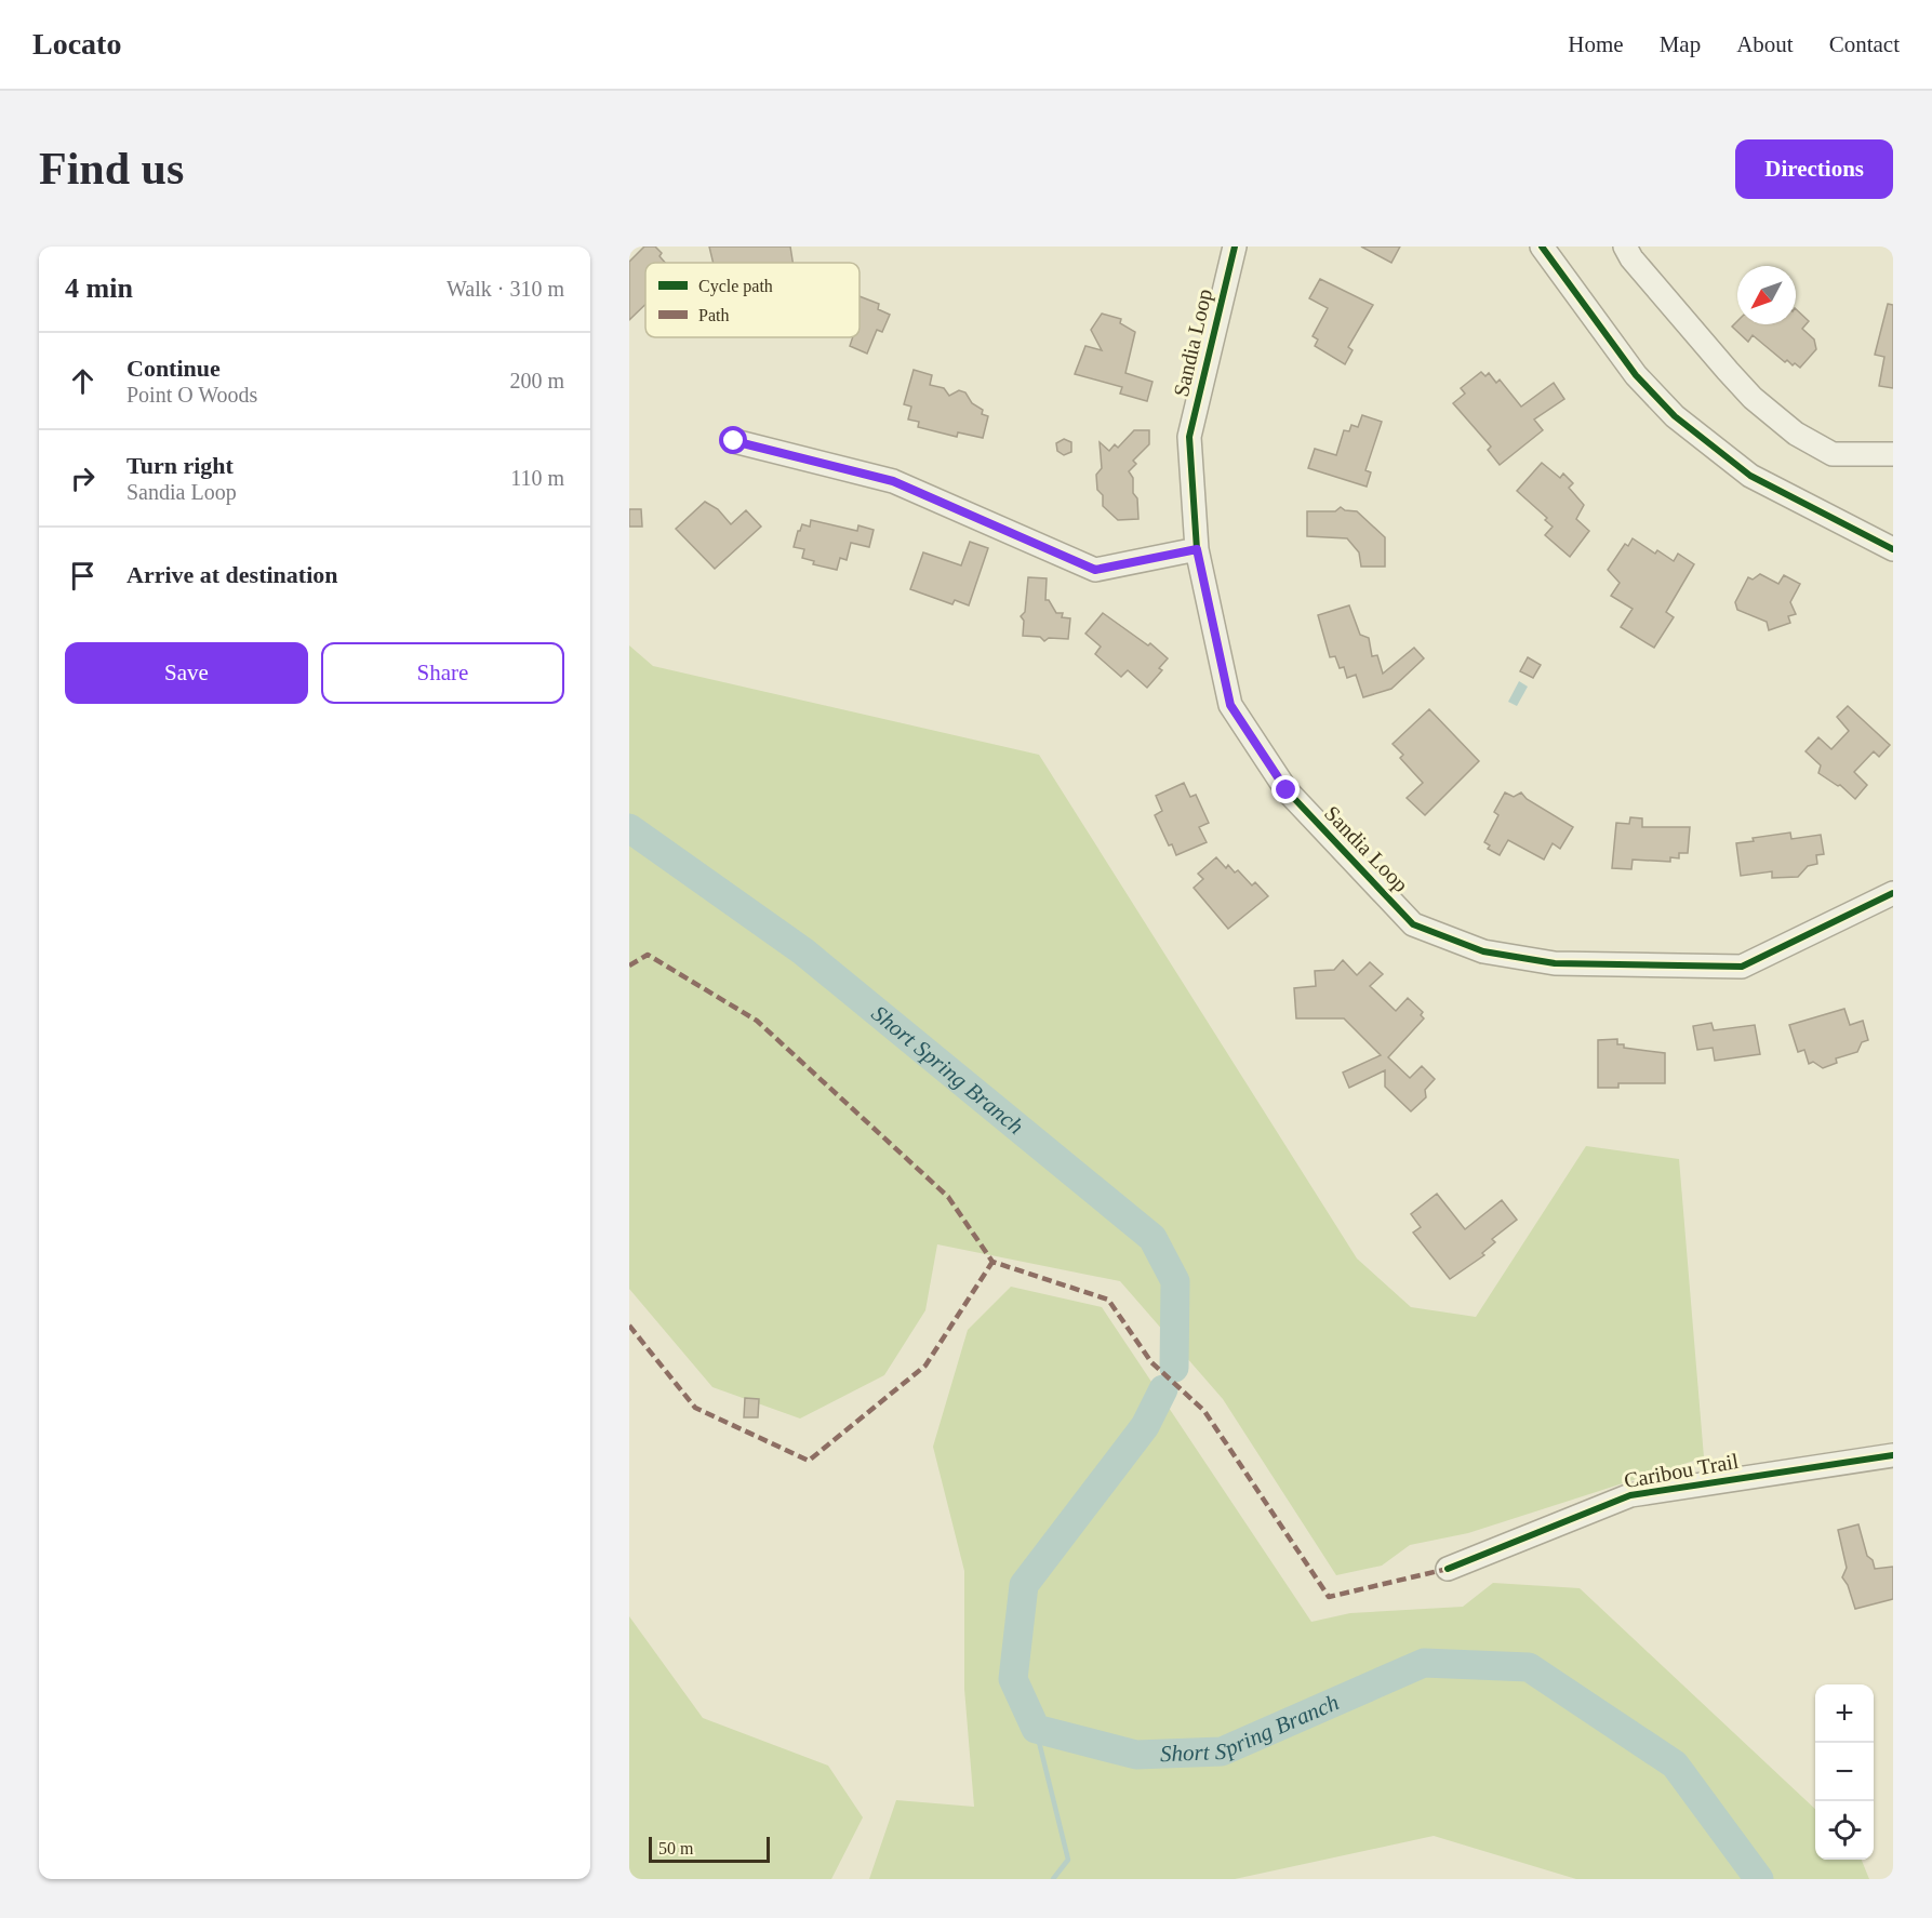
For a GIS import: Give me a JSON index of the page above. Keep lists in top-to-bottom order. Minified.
{"streets":{"street":["Sandia Loop","Caribou Trail"]},"water":["Short Spring Branch"],"legend":["Cycle path","Path"],"scale_bar":"50 m","north":"bottom left","page":{"header":"Locato","nav":["Home","Map","About","Contact"],"buttons":["Directions",["Save","Share"]],"title":"Find us","heading":["4 min","Walk · 310 m"],"list":[["Continue","Point O Woods","200 m"],["Turn right","Sandia Loop","110 m"],"Arrive at destination"],"map_buttons":["+","−"],"scale":"50 m"}}
